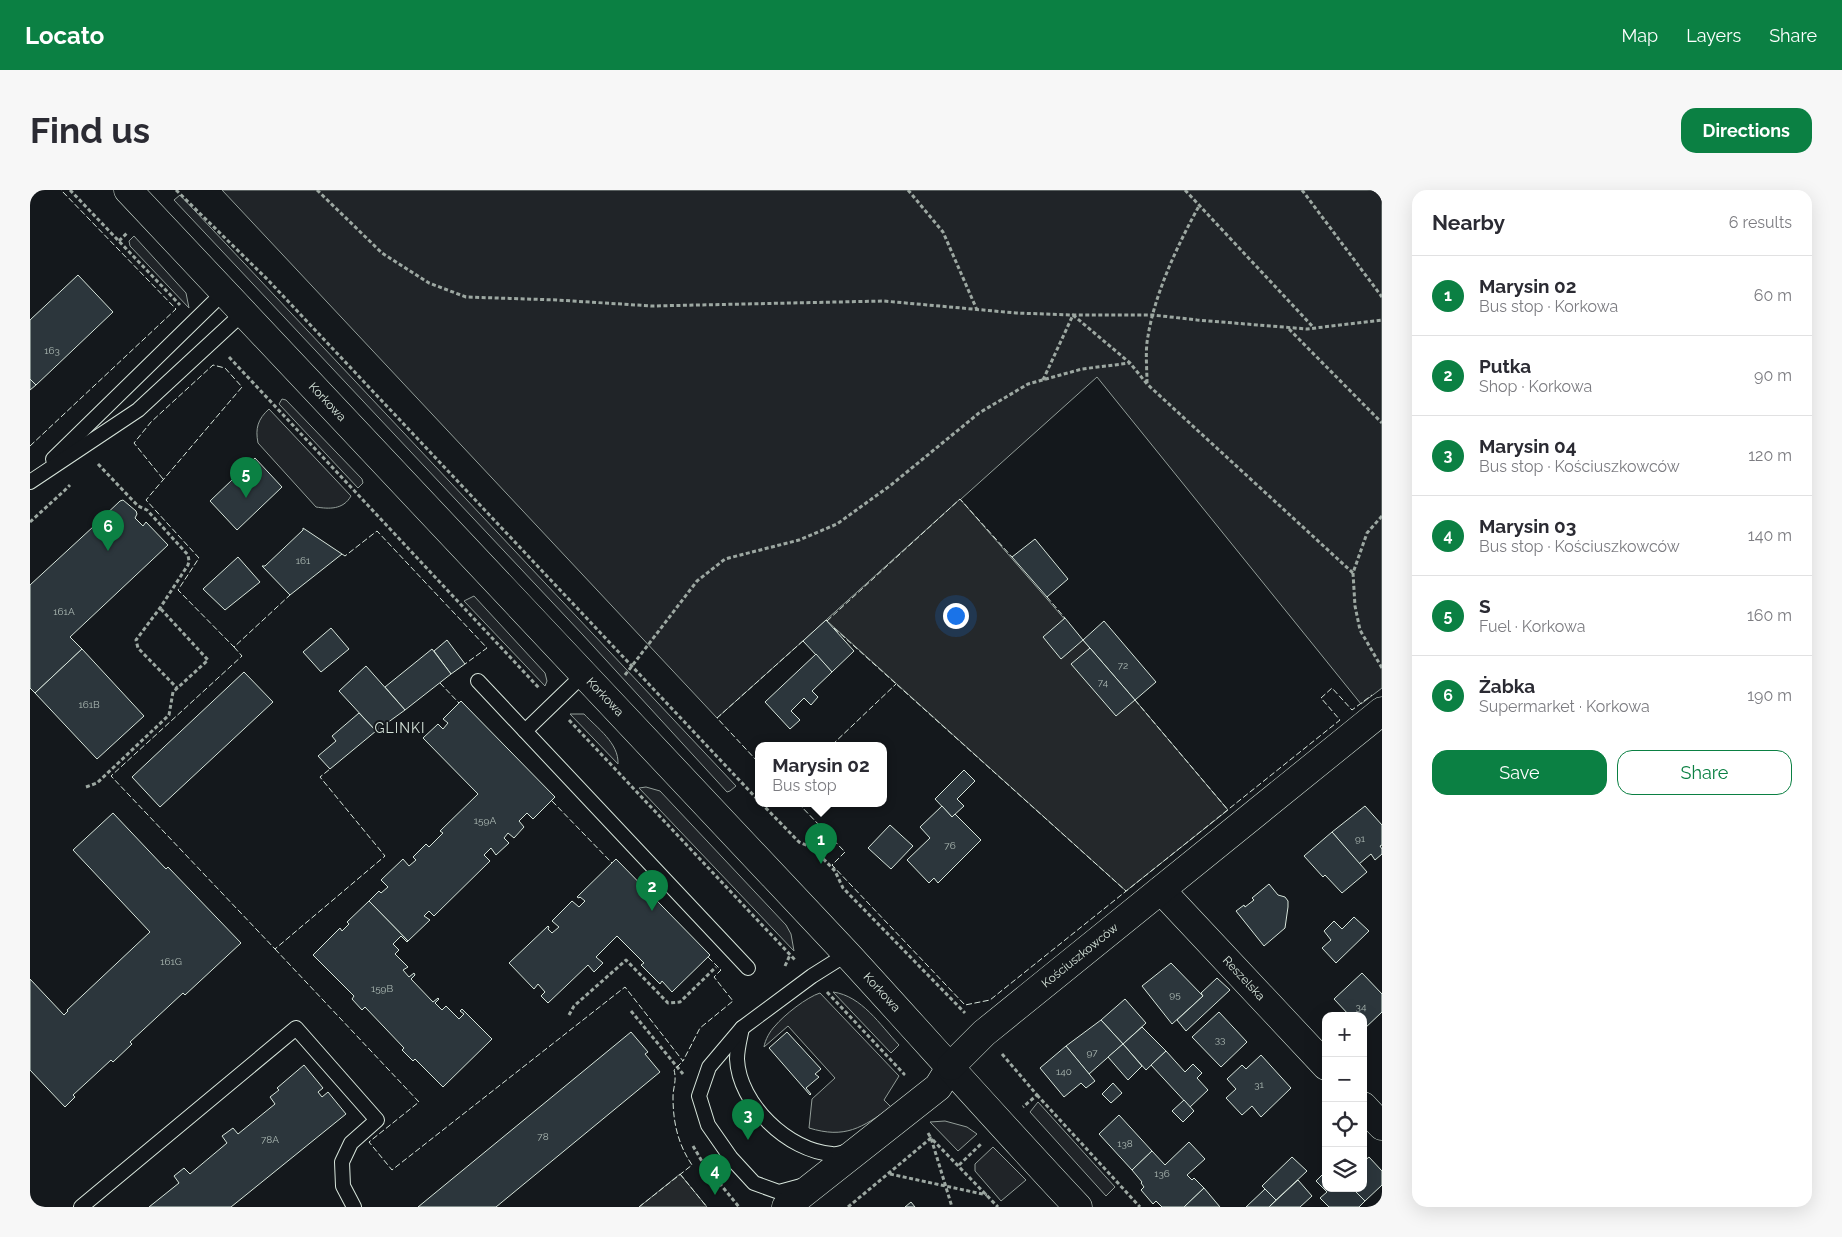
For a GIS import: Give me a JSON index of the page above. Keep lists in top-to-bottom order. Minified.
{"streets":{"street":["Korkowa","Kościuszkowców","Reszelska"]},"crossings":[["Korkowa","Kościuszkowców"],["Kościuszkowców","Reszelska"]],"districts":["GLINKI"],"house_numbers":["163","161","161A","72","74","161B","159A","91","76","161G","159B","95","34","33","97","140","31","78","78A","138","136"],"page":{"header":"Locato","nav":["Map","Layers","Share"],"buttons":["Directions",["Save","Share"]],"title":"Find us","heading":["Nearby","6 results"],"list":[{"mark":"1","name":"Marysin 02","note":"Bus stop · Korkowa","value":"60 m"},{"mark":"2","name":"Putka","note":"Shop · Korkowa","value":"90 m"},{"mark":"3","name":"Marysin 04","note":"Bus stop · Kościuszkowców","value":"120 m"},{"mark":"4","name":"Marysin 03","note":"Bus stop · Kościuszkowców","value":"140 m"},{"mark":"5","name":"S","note":"Fuel · Korkowa","value":"160 m"},{"mark":"6","name":"Żabka","note":"Supermarket · Korkowa","value":"190 m"}],"pins":["5","6","1","2","3","4"],"popup":["Marysin 02","Bus stop"],"map_buttons":["+","−"]}}
